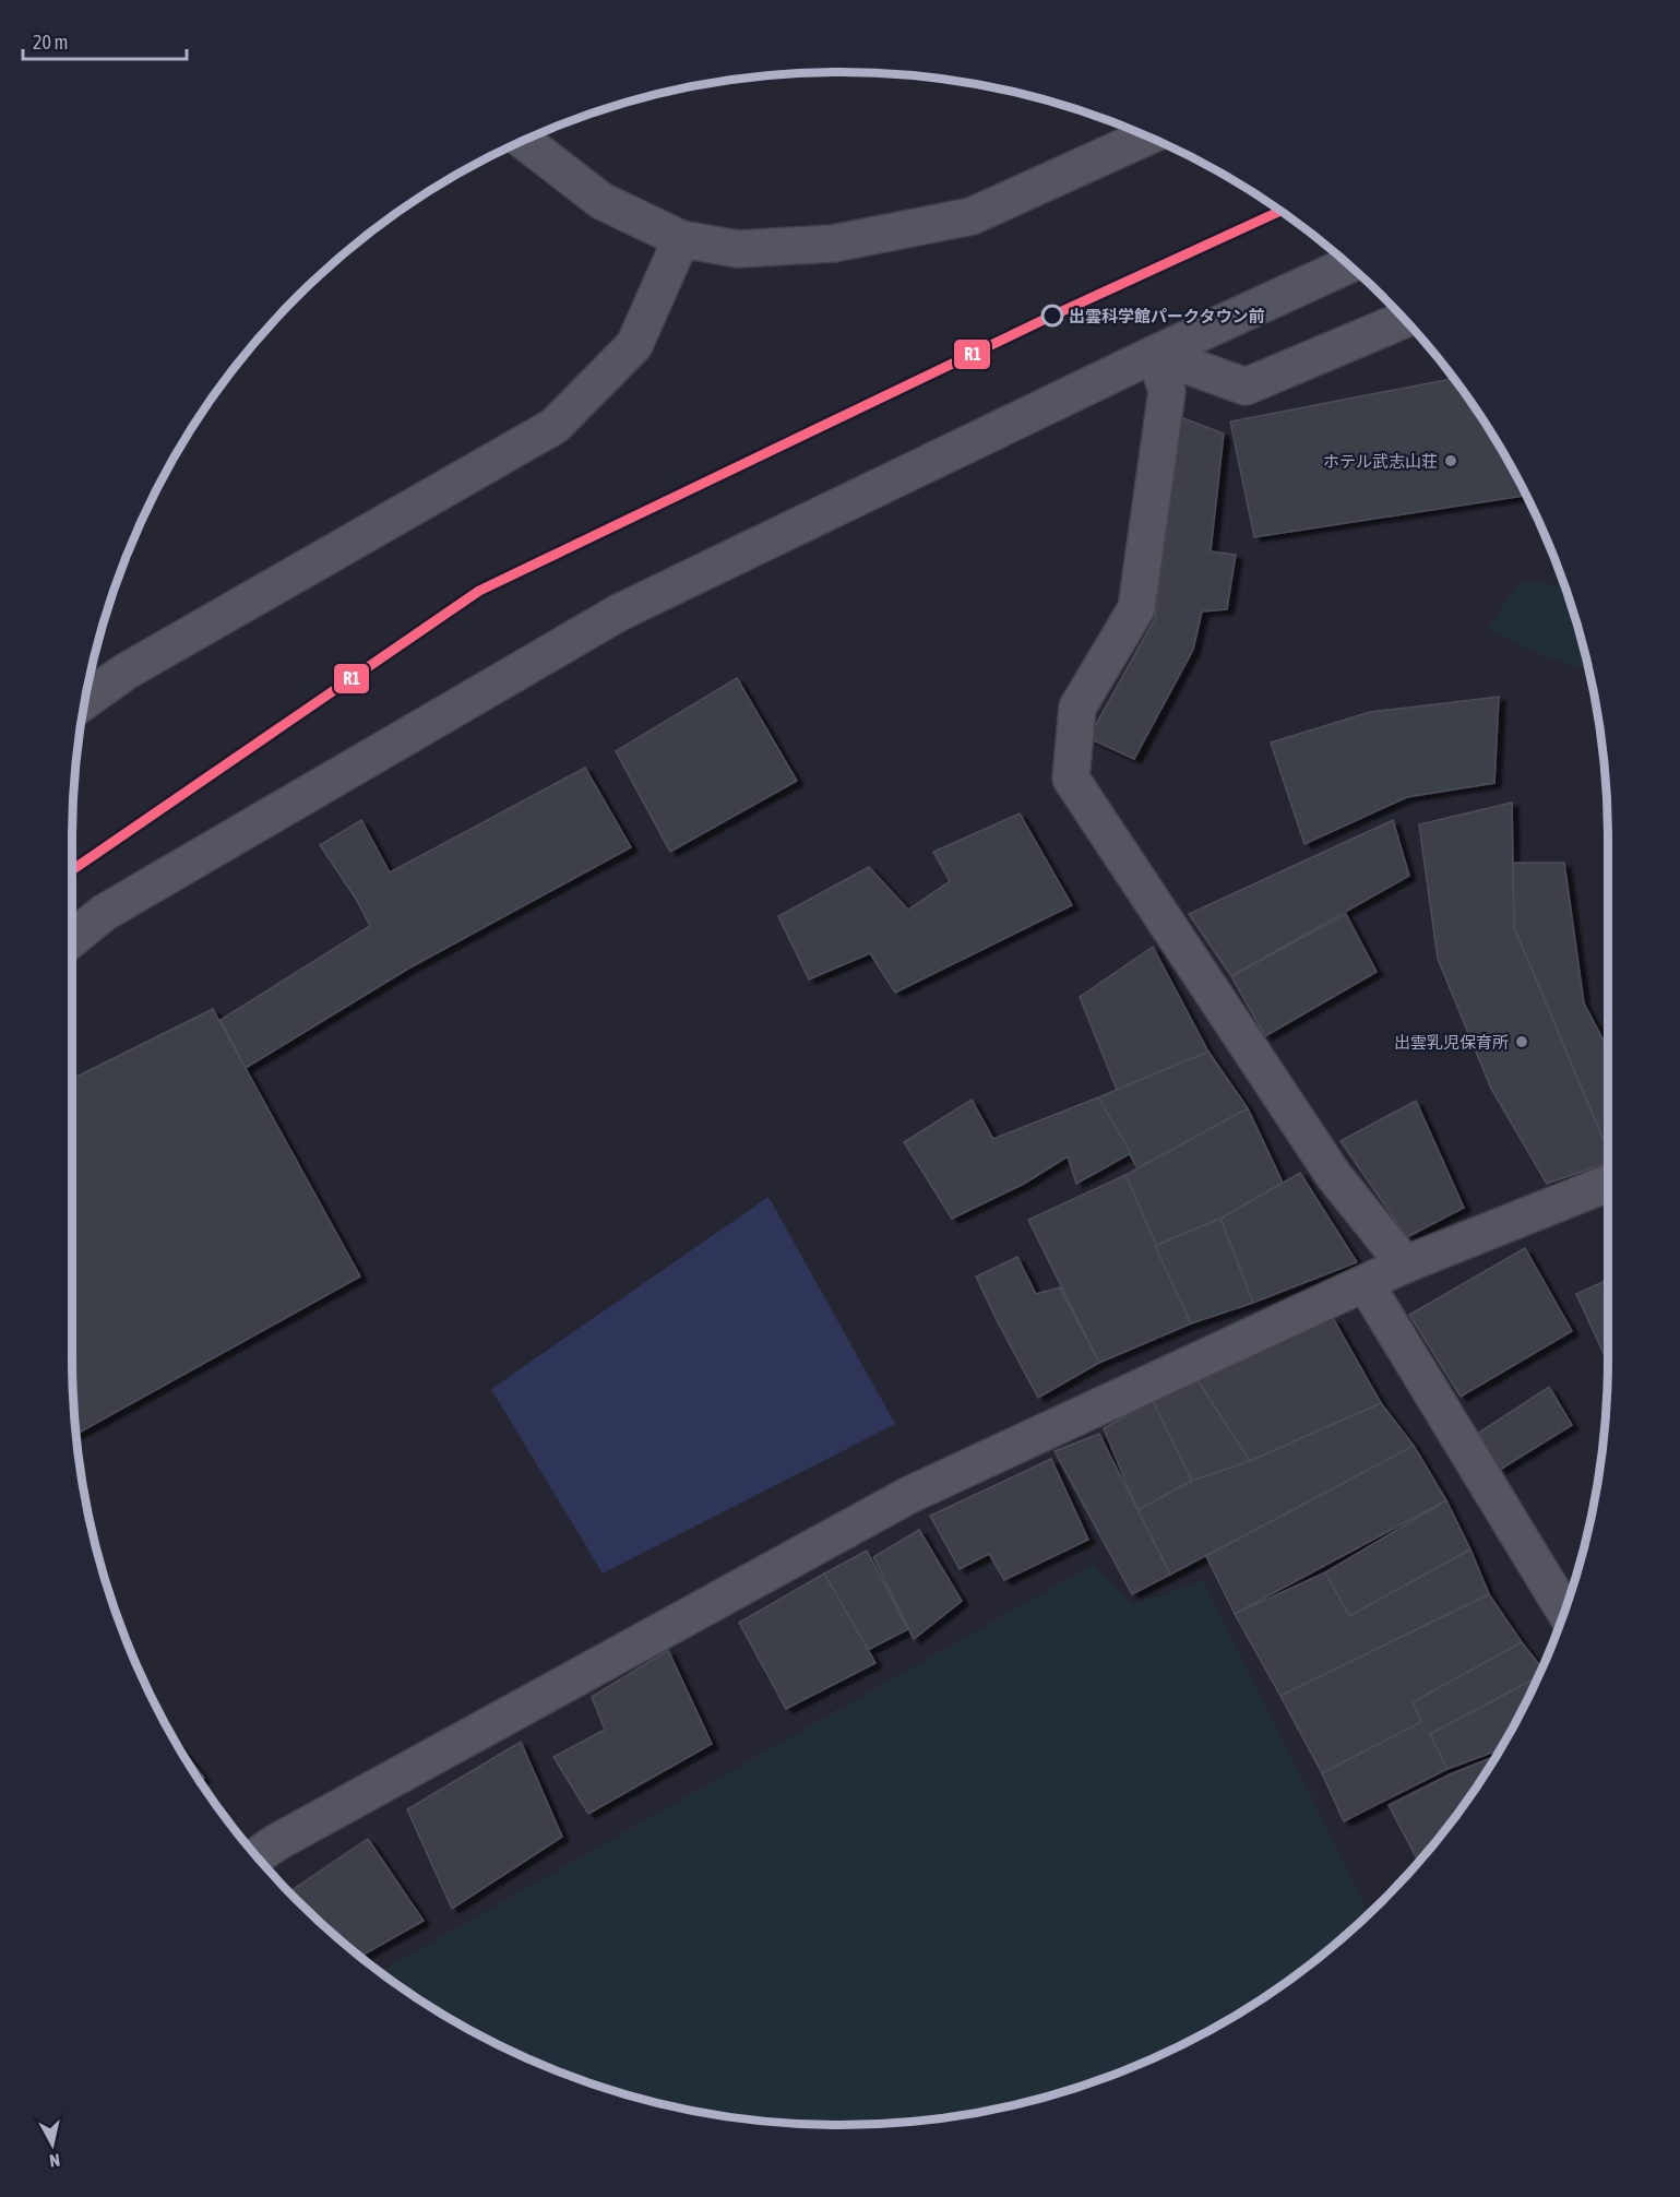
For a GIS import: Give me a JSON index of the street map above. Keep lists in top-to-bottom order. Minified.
{"places":["出雲科学館パークタウン前","ホテル武志山荘","出雲乳児保育所"],"lines":["transit line R1"],"scale_bar":"20 m","north":"bottom"}
